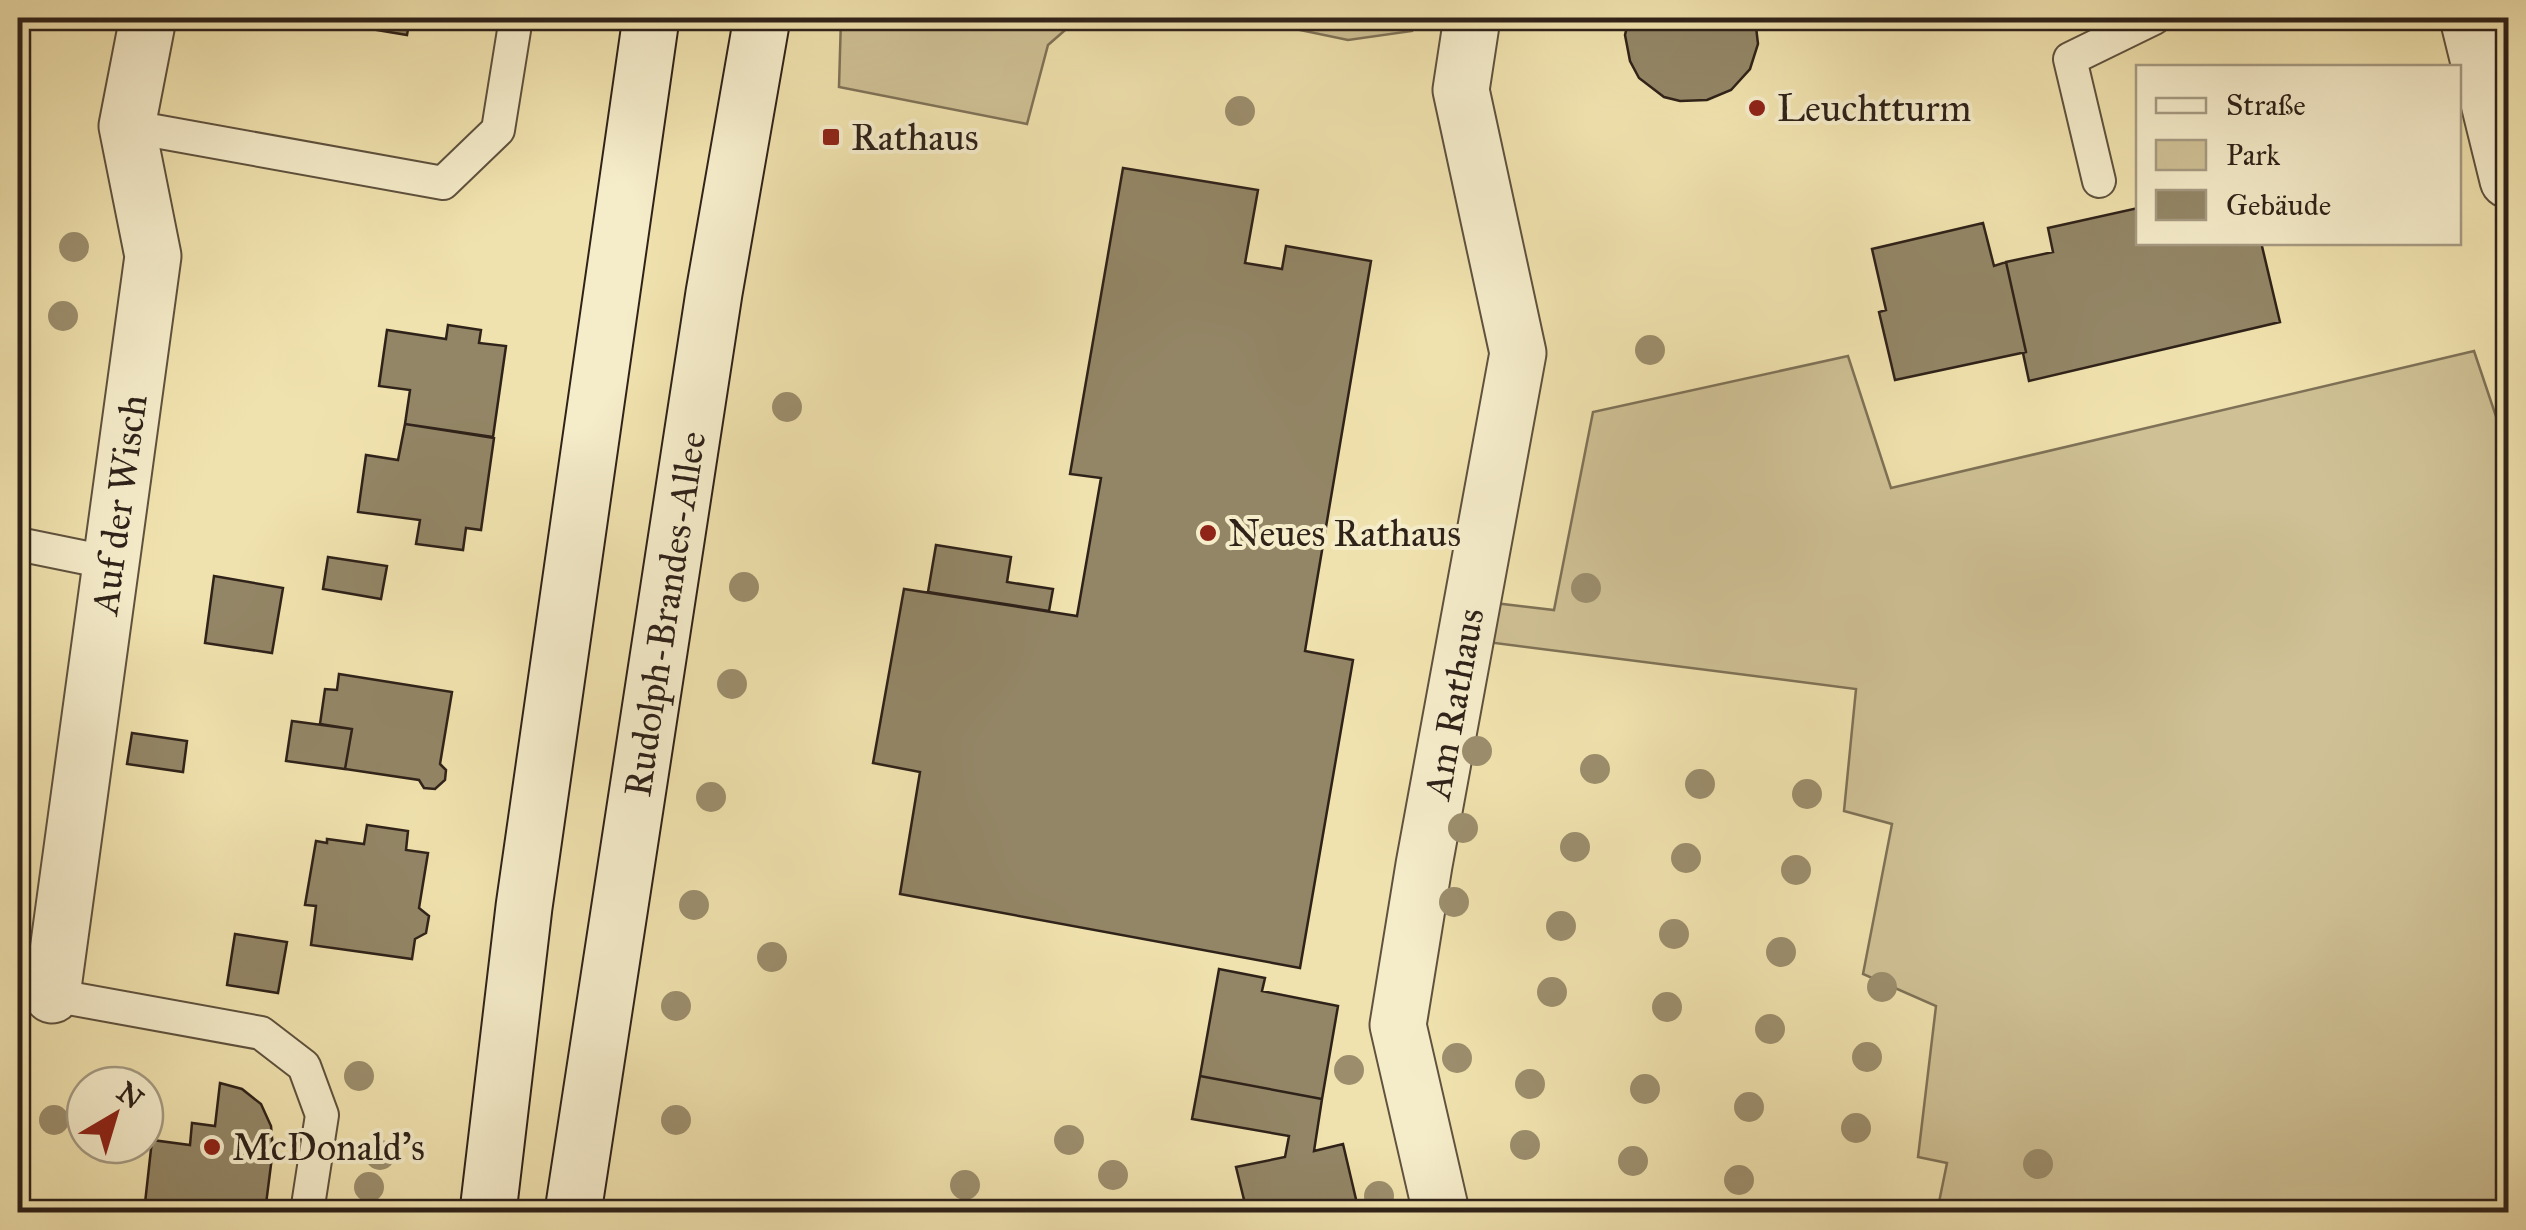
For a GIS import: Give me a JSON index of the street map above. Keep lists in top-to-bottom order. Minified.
{"streets":{"main road":["Auf der Wisch","Rudolph-Brandes-Allee","Am Rathaus"]},"places":{"other":["Leuchtturm","Neues Rathaus","McDonald's"],"transit":["Rathaus"]},"legend":["Straße","Park","Gebäude"],"north":"top right"}
